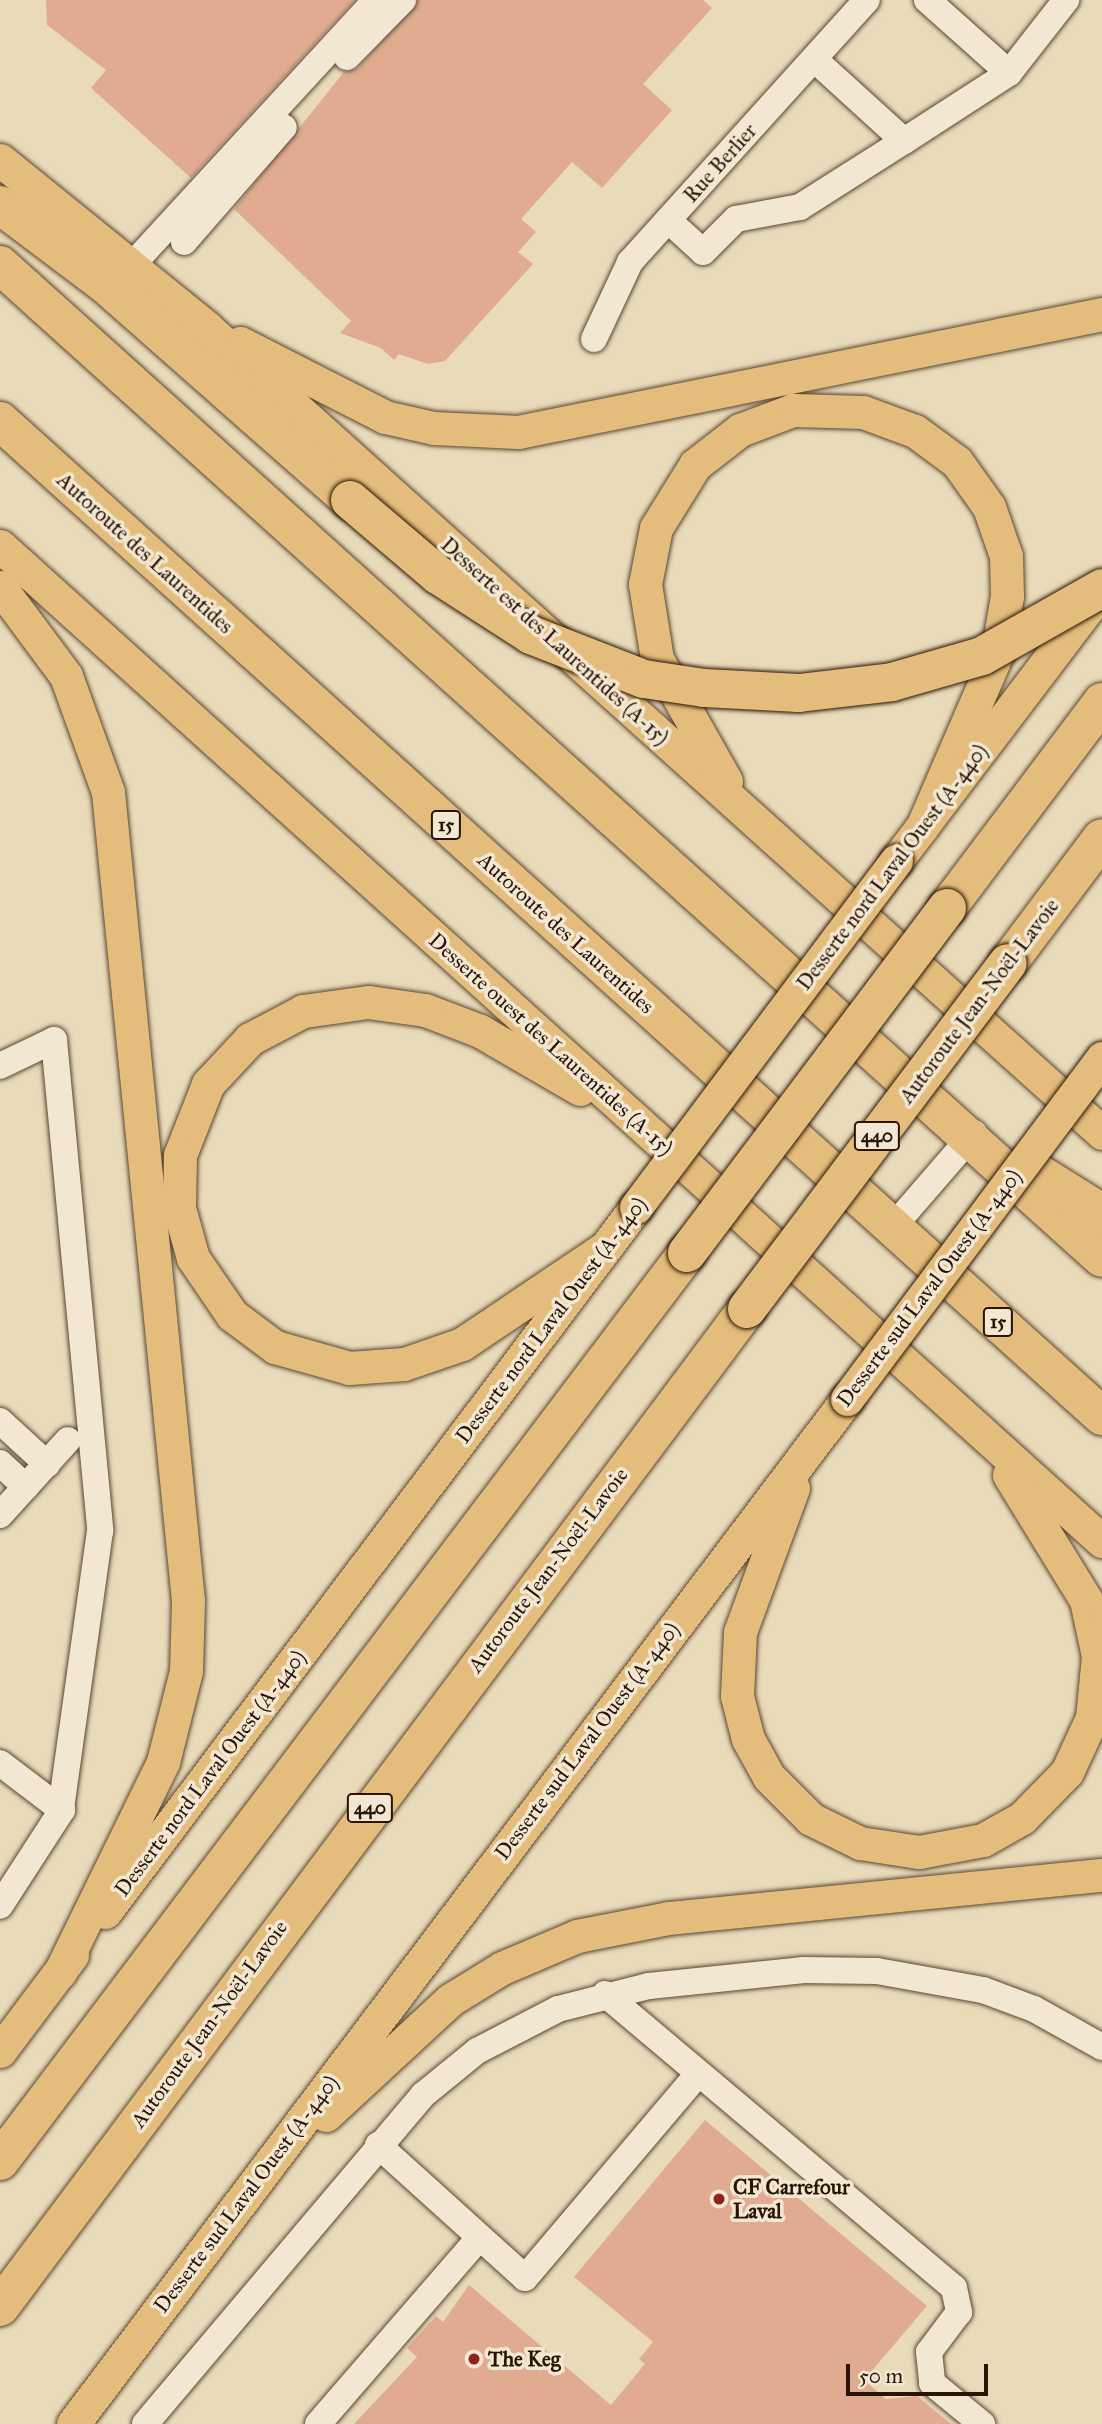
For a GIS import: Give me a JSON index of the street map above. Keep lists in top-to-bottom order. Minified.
{"streets":{"highway":["Autoroute des Laurentides","15","Autoroute Jean-Noël-Lavoie","440"],"main road":["Desserte est des Laurentides (A-15)","Desserte nord Laval Ouest (A-440)","Desserte ouest des Laurentides (A-15)","Desserte sud Laval Ouest (A-440)"],"street":["Rue Berlier"]},"places":["CF Carrefour Laval","The Keg"],"scale_bar":"50 m"}
